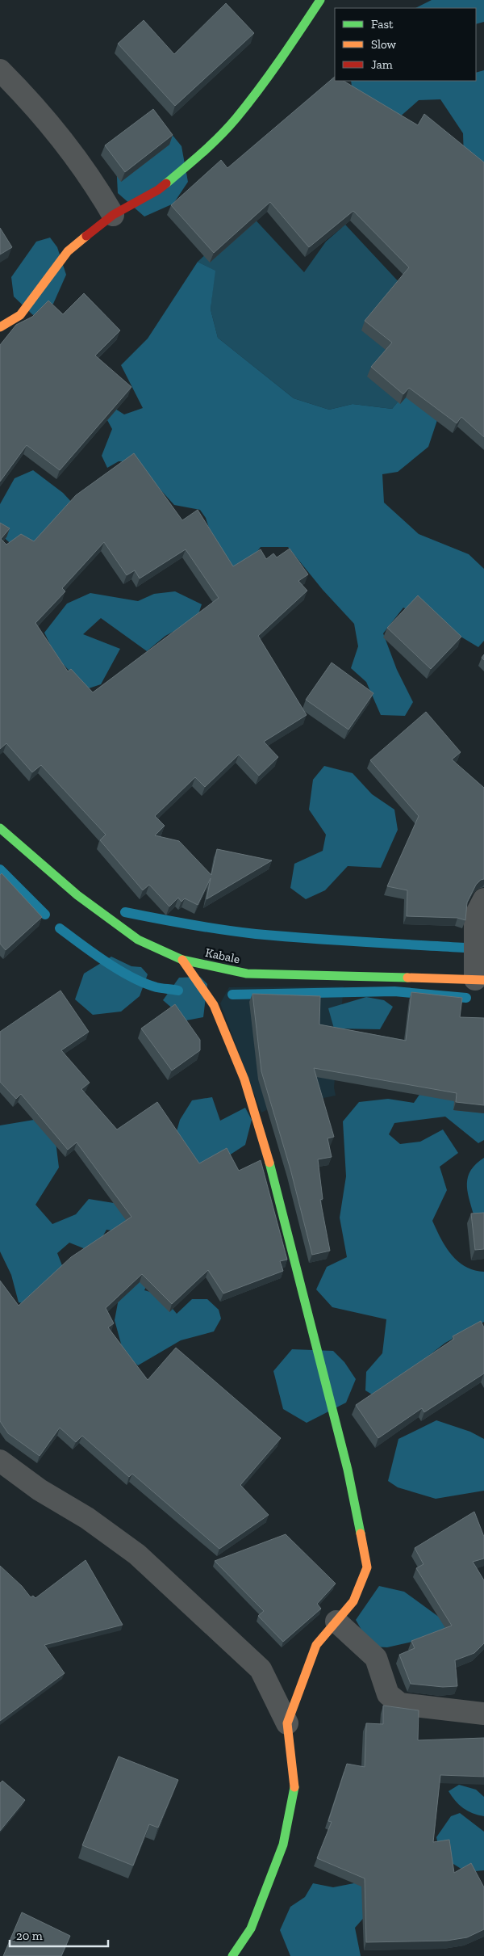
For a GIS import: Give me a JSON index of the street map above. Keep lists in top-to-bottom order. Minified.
{"streets":{"street":["Kabale"]},"legend":["Fast","Slow","Jam"],"scale_bar":"20 m"}
